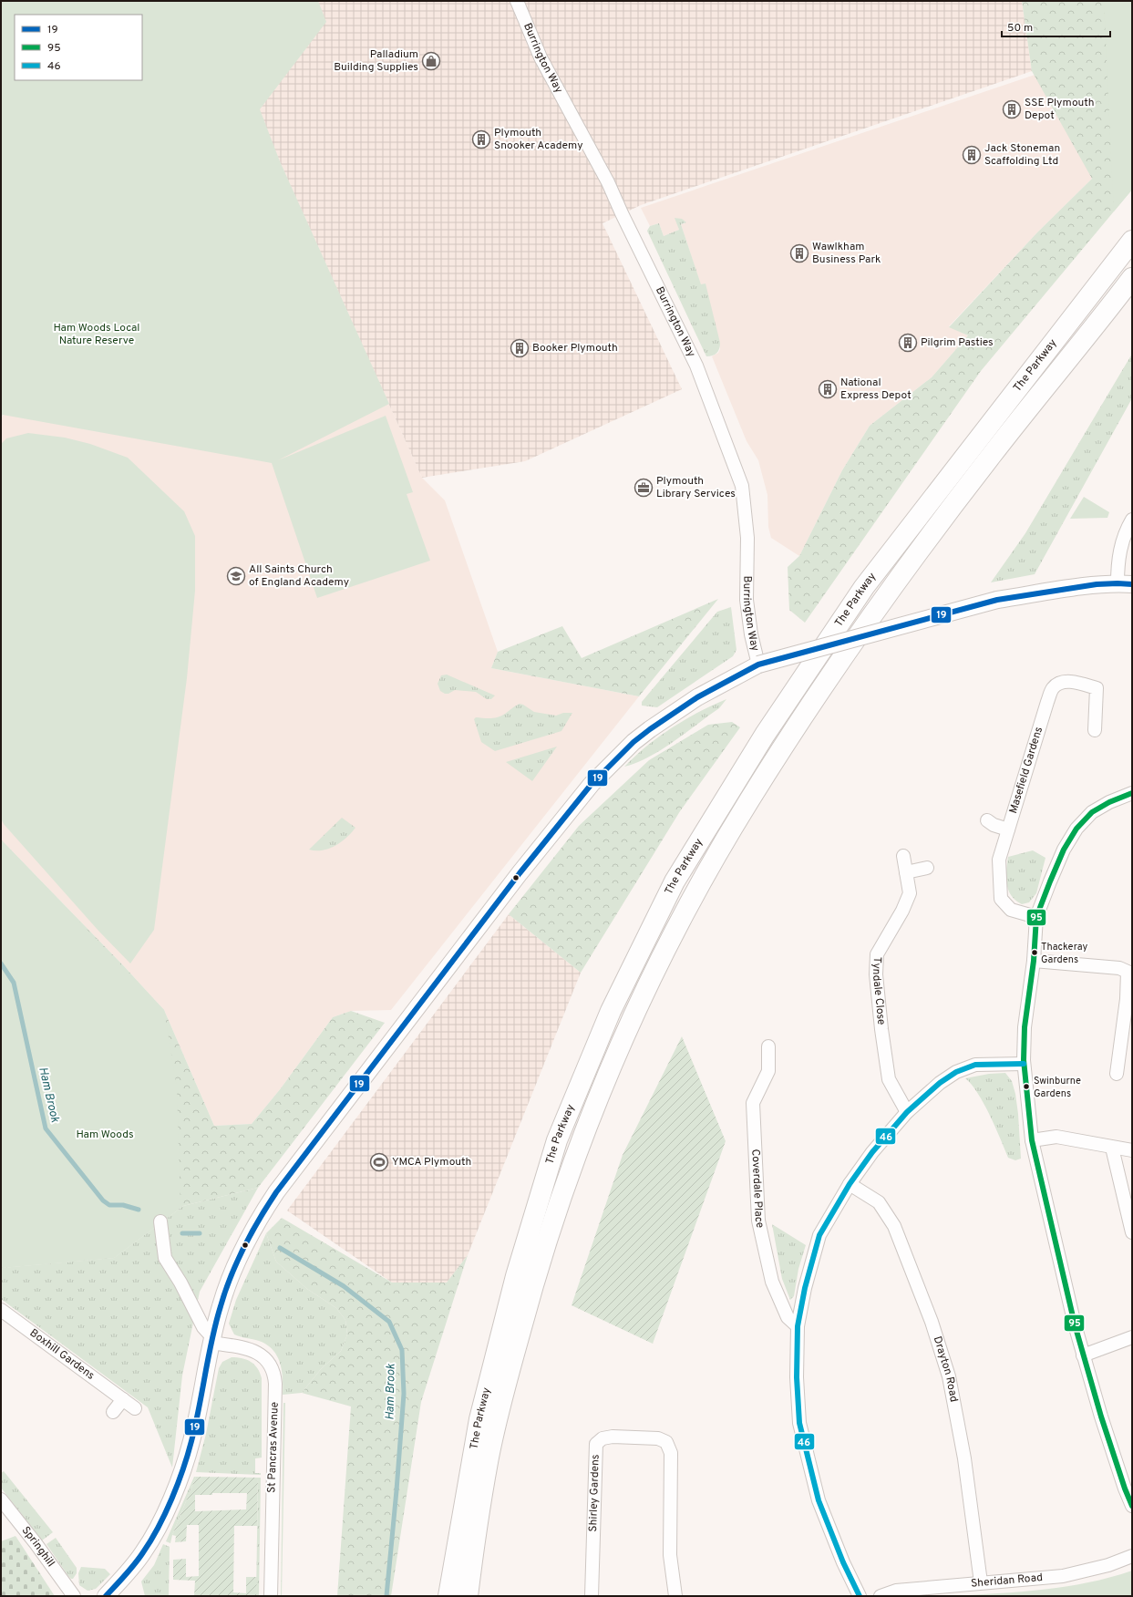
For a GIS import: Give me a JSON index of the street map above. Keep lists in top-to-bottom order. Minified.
{"streets":{"highway":["The Parkway"],"street":["Burrington Way","Masefield Gardens","Tyndale Close","Coverdale Place","Boxhill Gardens","Drayton Road","St Pancras Avenue","Shirley Gardens","Springhill","Sheridan Road"]},"crossings":[["Drayton Road","Sheridan Road"]],"water":["Ham Brook"],"parks":["Ham Woods Local Nature Reserve","Ham Woods"],"places":{"shop":["Palladium Building Supplies"],"building":["SSE Plymouth Depot","Plymouth Snooker Academy","Jack Stoneman Scaffolding Ltd","Wawlkham Business Park","Pilgrim Pasties","Booker Plymouth","National Express Depot"],"office":["Plymouth Library Services"],"school or university":["All Saints Church of England Academy"],"other":["Thackeray Gardens","Swinburne Gardens"],"sports":["YMCA Plymouth"]},"lines":["transit line 19","transit line 95","transit line 46"],"legend":["19","95","46"],"scale_bar":"50 m"}
